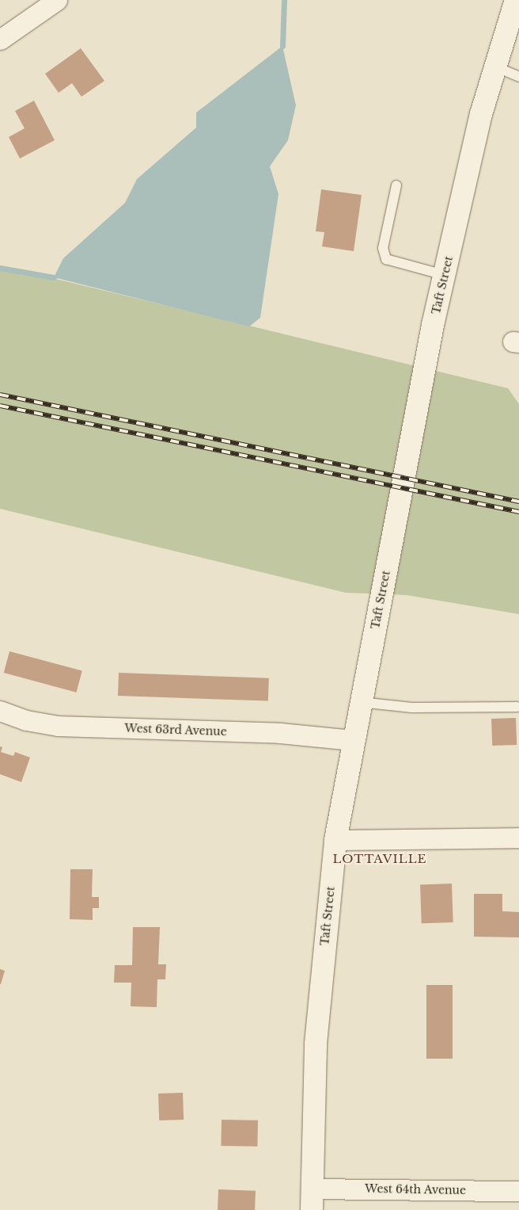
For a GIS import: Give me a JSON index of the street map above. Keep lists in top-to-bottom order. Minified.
{"streets":{"main road":["Taft Street"],"street":["West 63rd Avenue","West 64th Avenue"]},"crossings":[["Taft Street","West 63rd Avenue"],["Taft Street","West 64th Avenue"]],"districts":["LOTTAVILLE"]}
